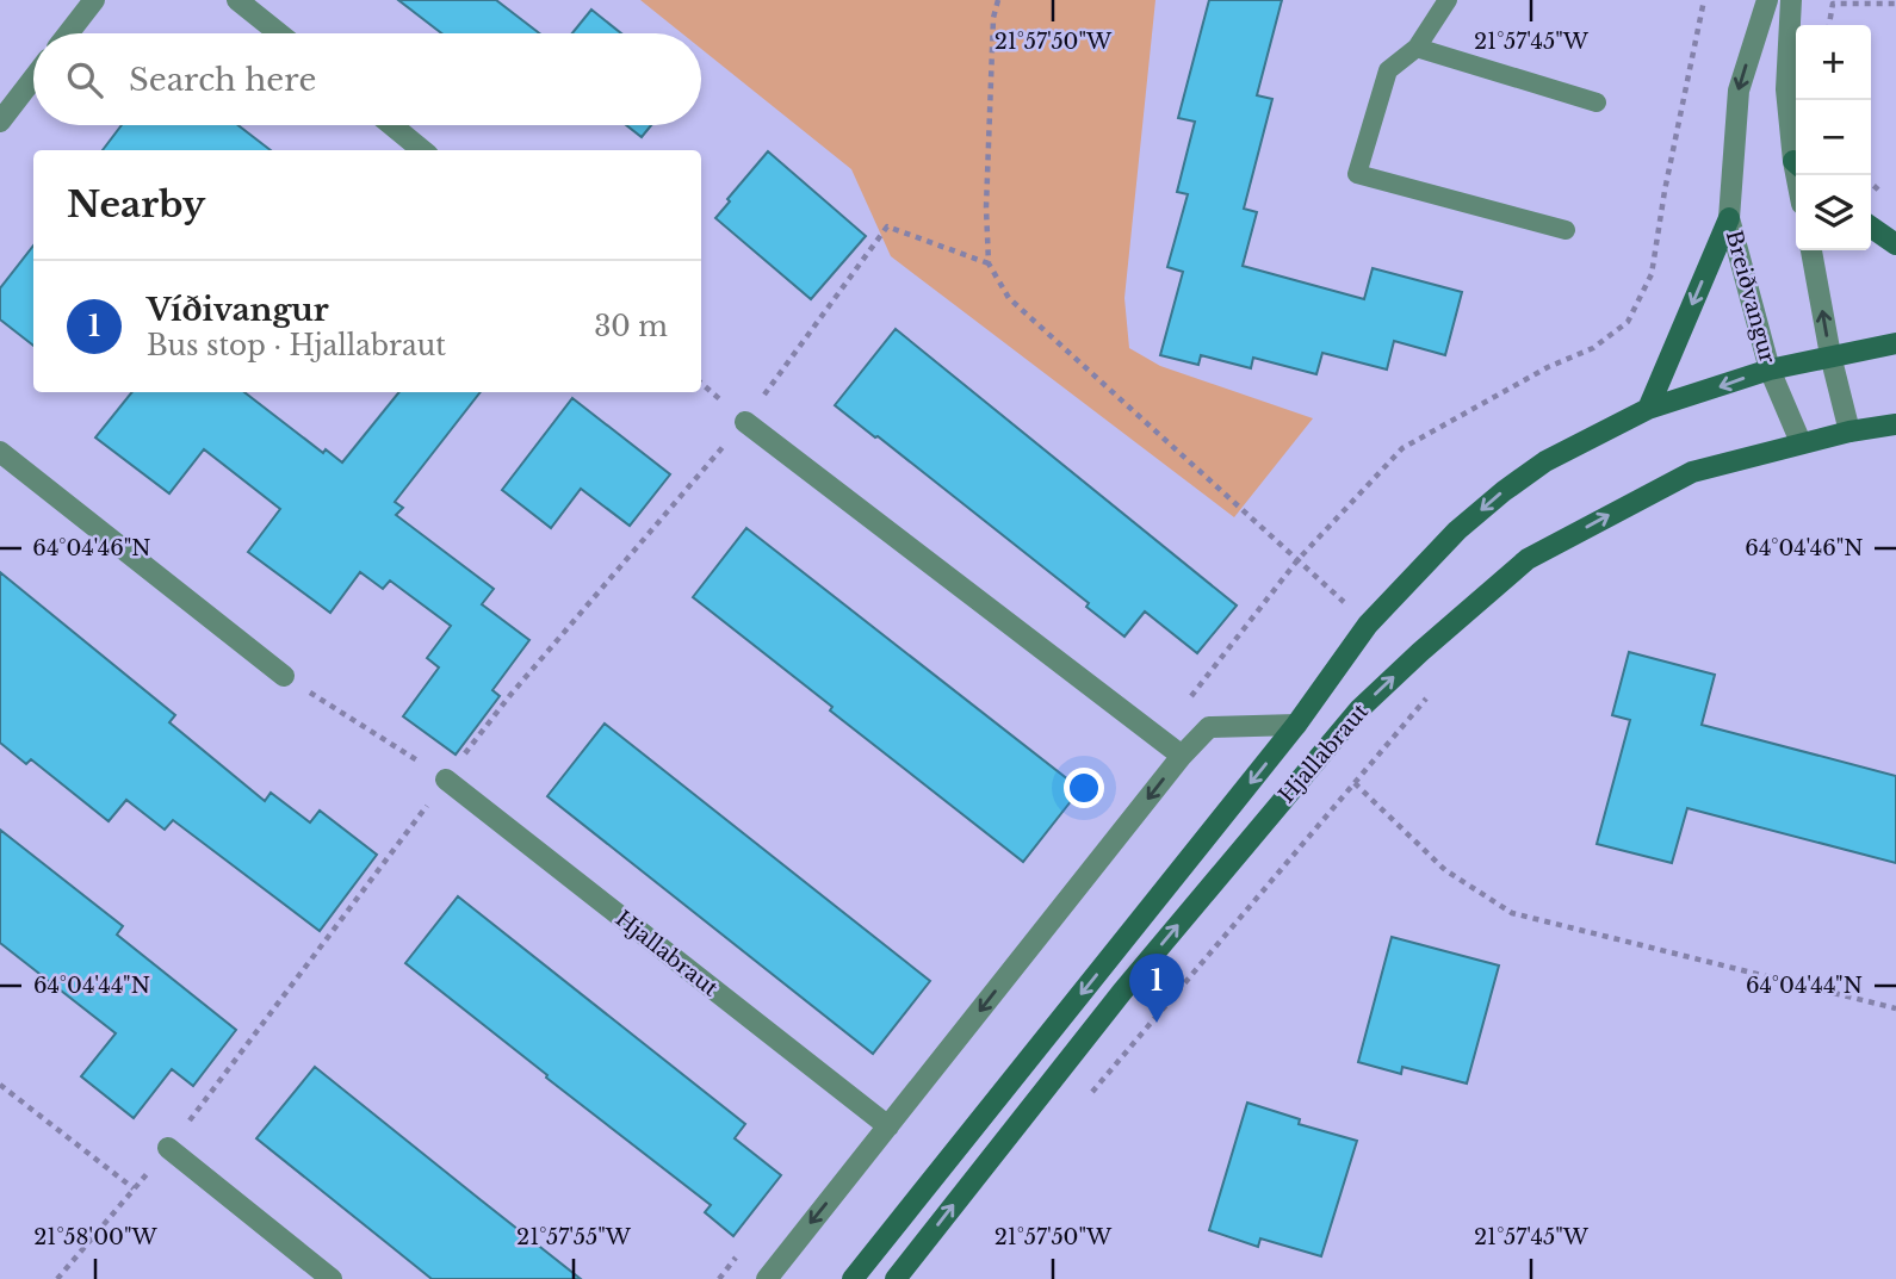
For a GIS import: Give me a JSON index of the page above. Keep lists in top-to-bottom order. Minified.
{"streets":{"main road":["Hjallabraut"],"street":["Breiðvangur"]},"crossings":[["Breiðvangur","Hjallabraut"]],"page":{"map_buttons":["+","−"],"search":"Search here","heading":"Nearby","list":[{"mark":"1","name":"Víðivangur","note":"Bus stop · Hjallabraut","value":"30 m"}],"pins":"1"},"coordinates":["21°57'50\"W","21°57'45\"W","64°04'46\"N","64°04'44\"N","21°58'00\"W","21°57'55\"W"]}
